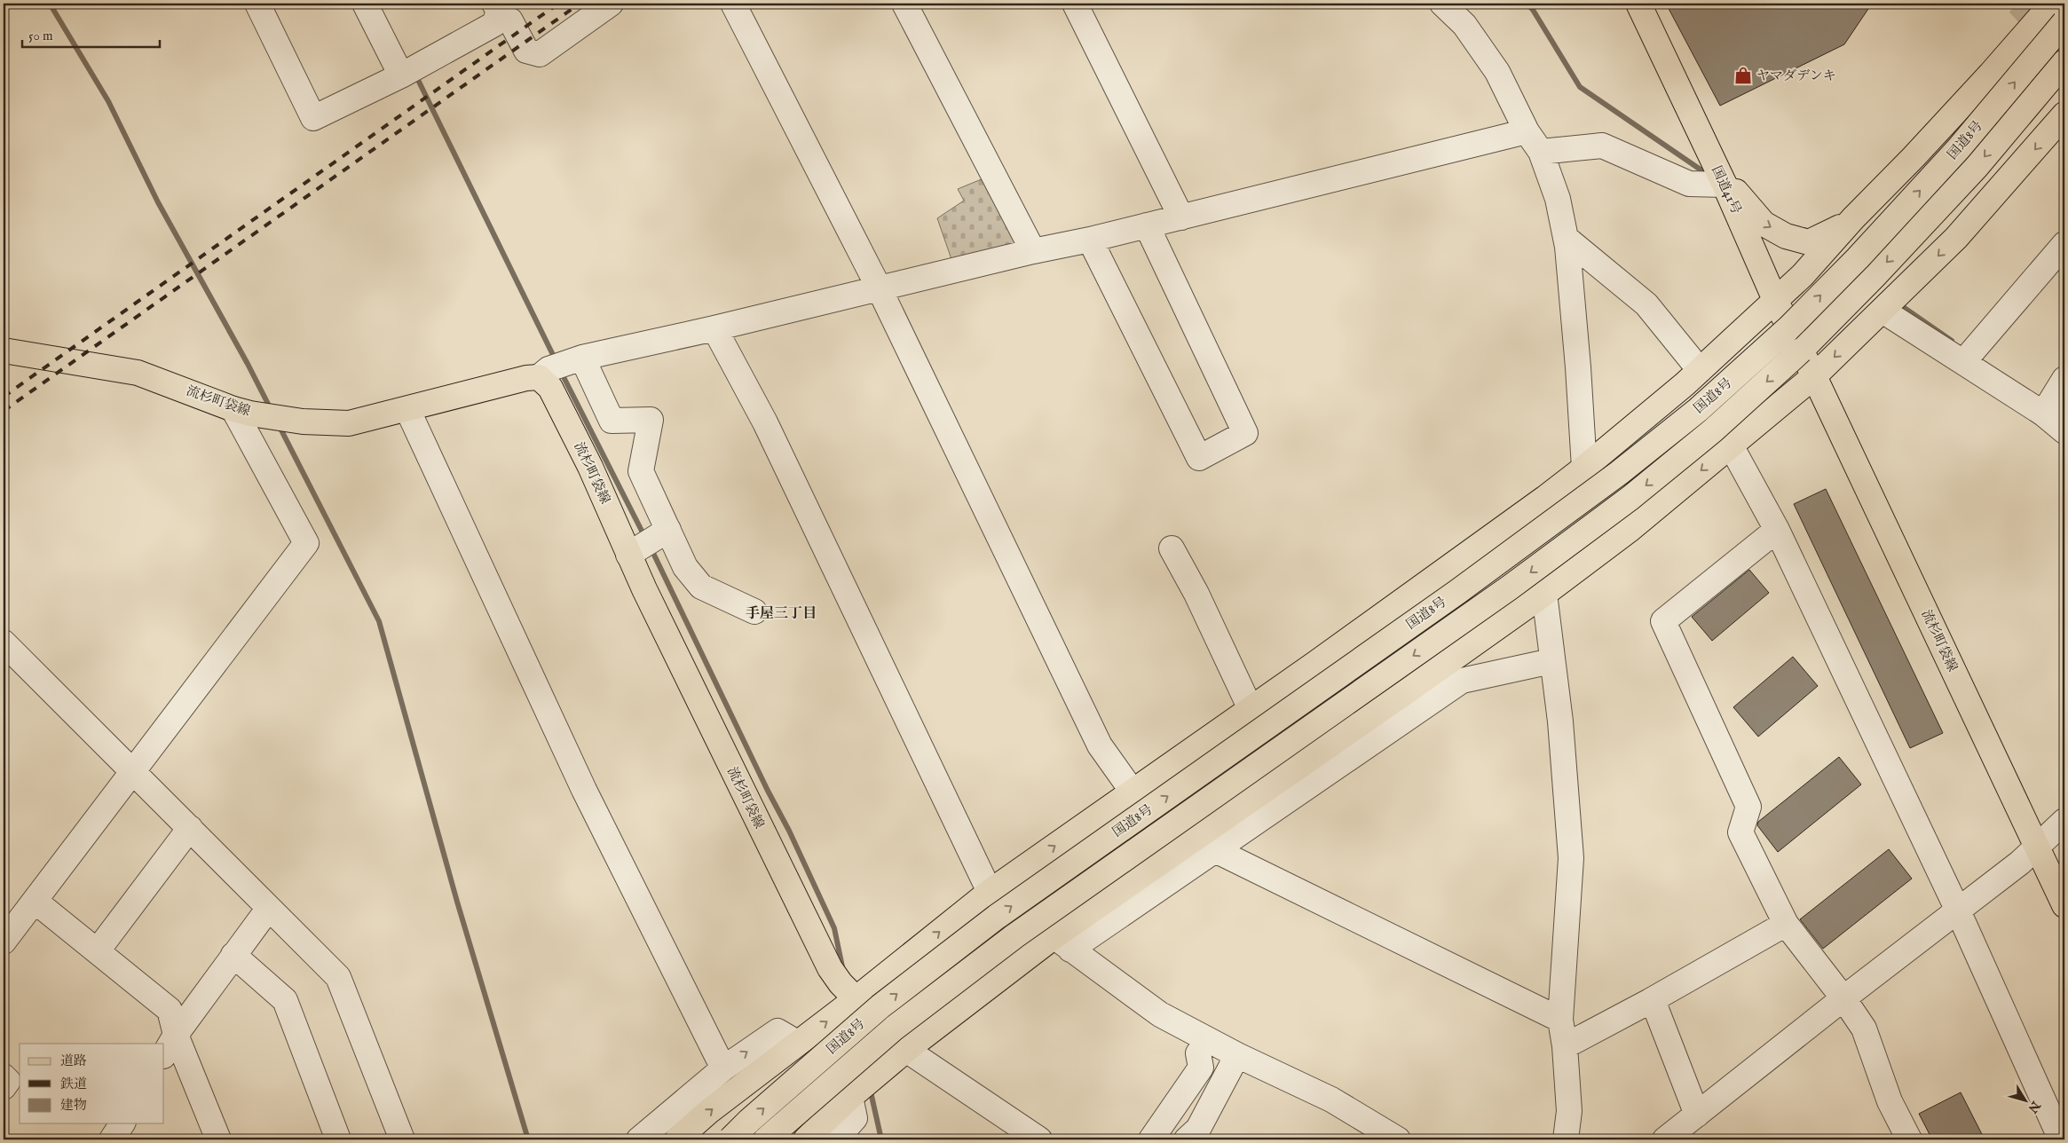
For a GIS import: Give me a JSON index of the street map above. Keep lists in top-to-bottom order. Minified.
{"streets":{"main road":["国道8号","国道41号","流杉町袋線"]},"crossings":[["国道41号","流杉町袋線"]],"districts":["手屋三丁目"],"places":{"shop":["ヤマダデンキ"]},"legend":["道路","鉄道","建物"],"scale_bar":"50 m","north":"bottom right"}
